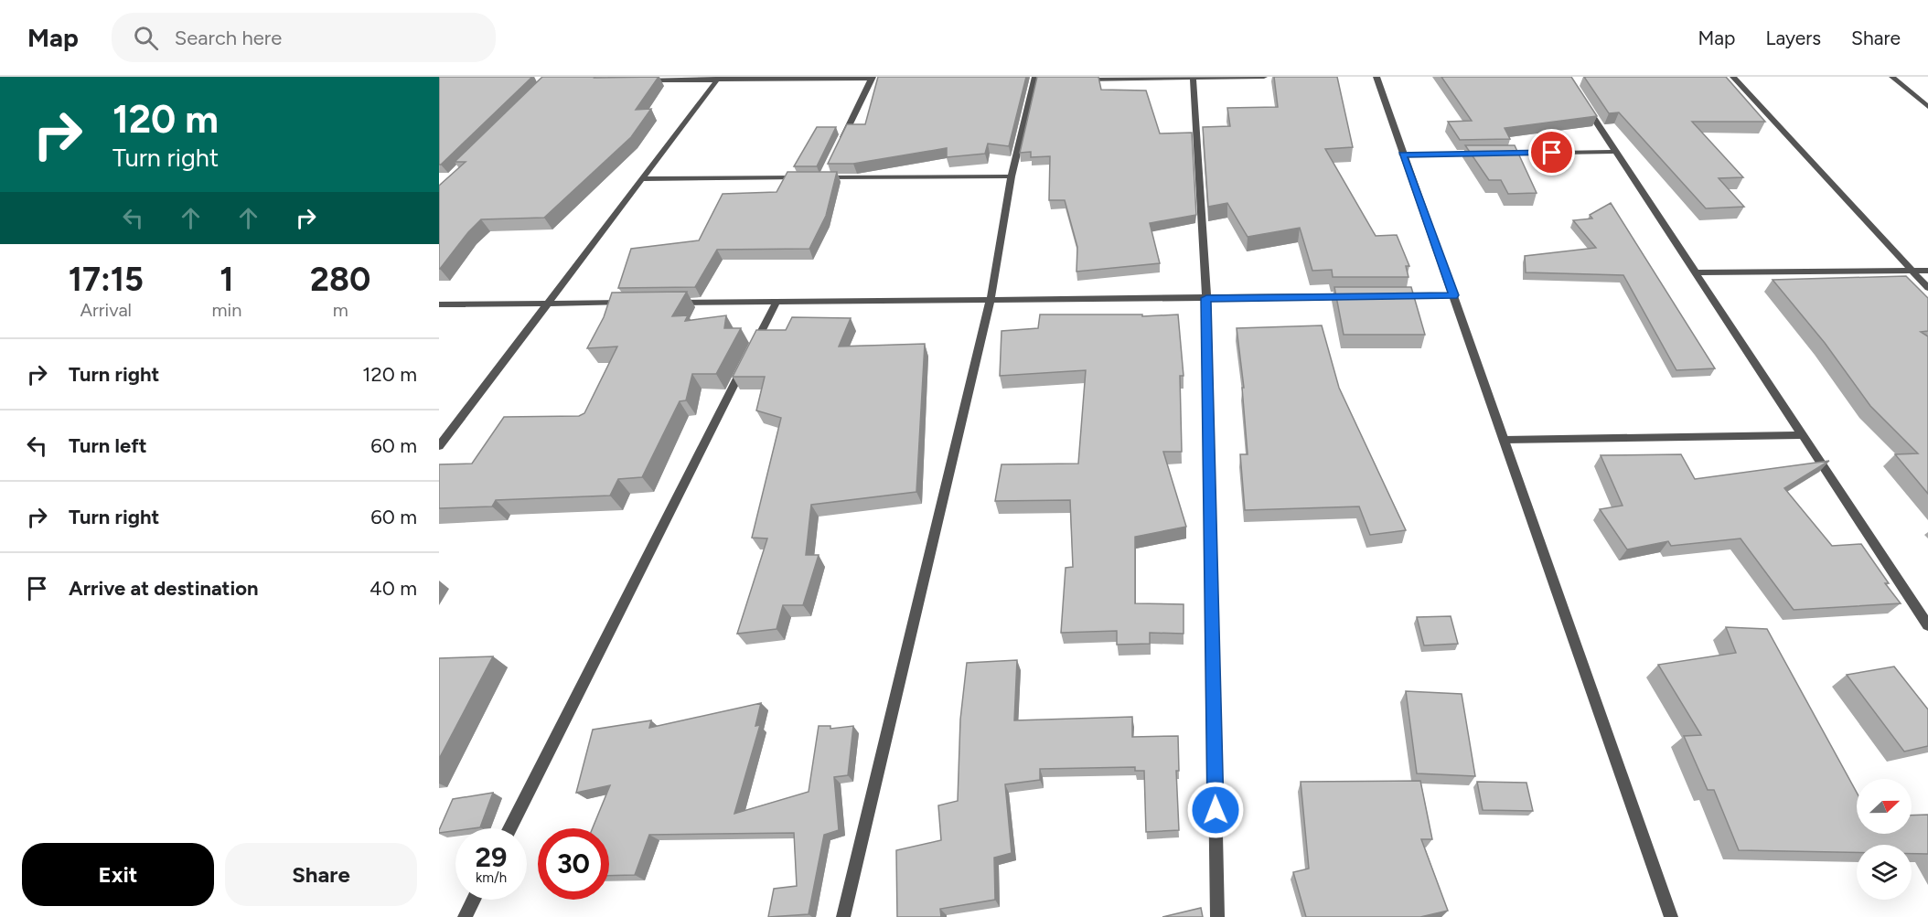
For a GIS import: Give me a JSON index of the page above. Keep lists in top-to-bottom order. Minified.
{"north":"right","page":{"header":"Map","search":"Search here","nav":["Map","Layers","Share"],"turn":["120 m","Turn right"],"eta":["17:15","Arrival","1","min","280","m"],"list":[{"name":"Turn right","value":"120 m"},{"name":"Turn left","value":"60 m"},{"name":"Turn right","value":"60 m"},{"name":"Arrive at destination","value":"40 m"}],"speed":"29 km/h","limit":"30","buttons":["Exit","Share"]}}
